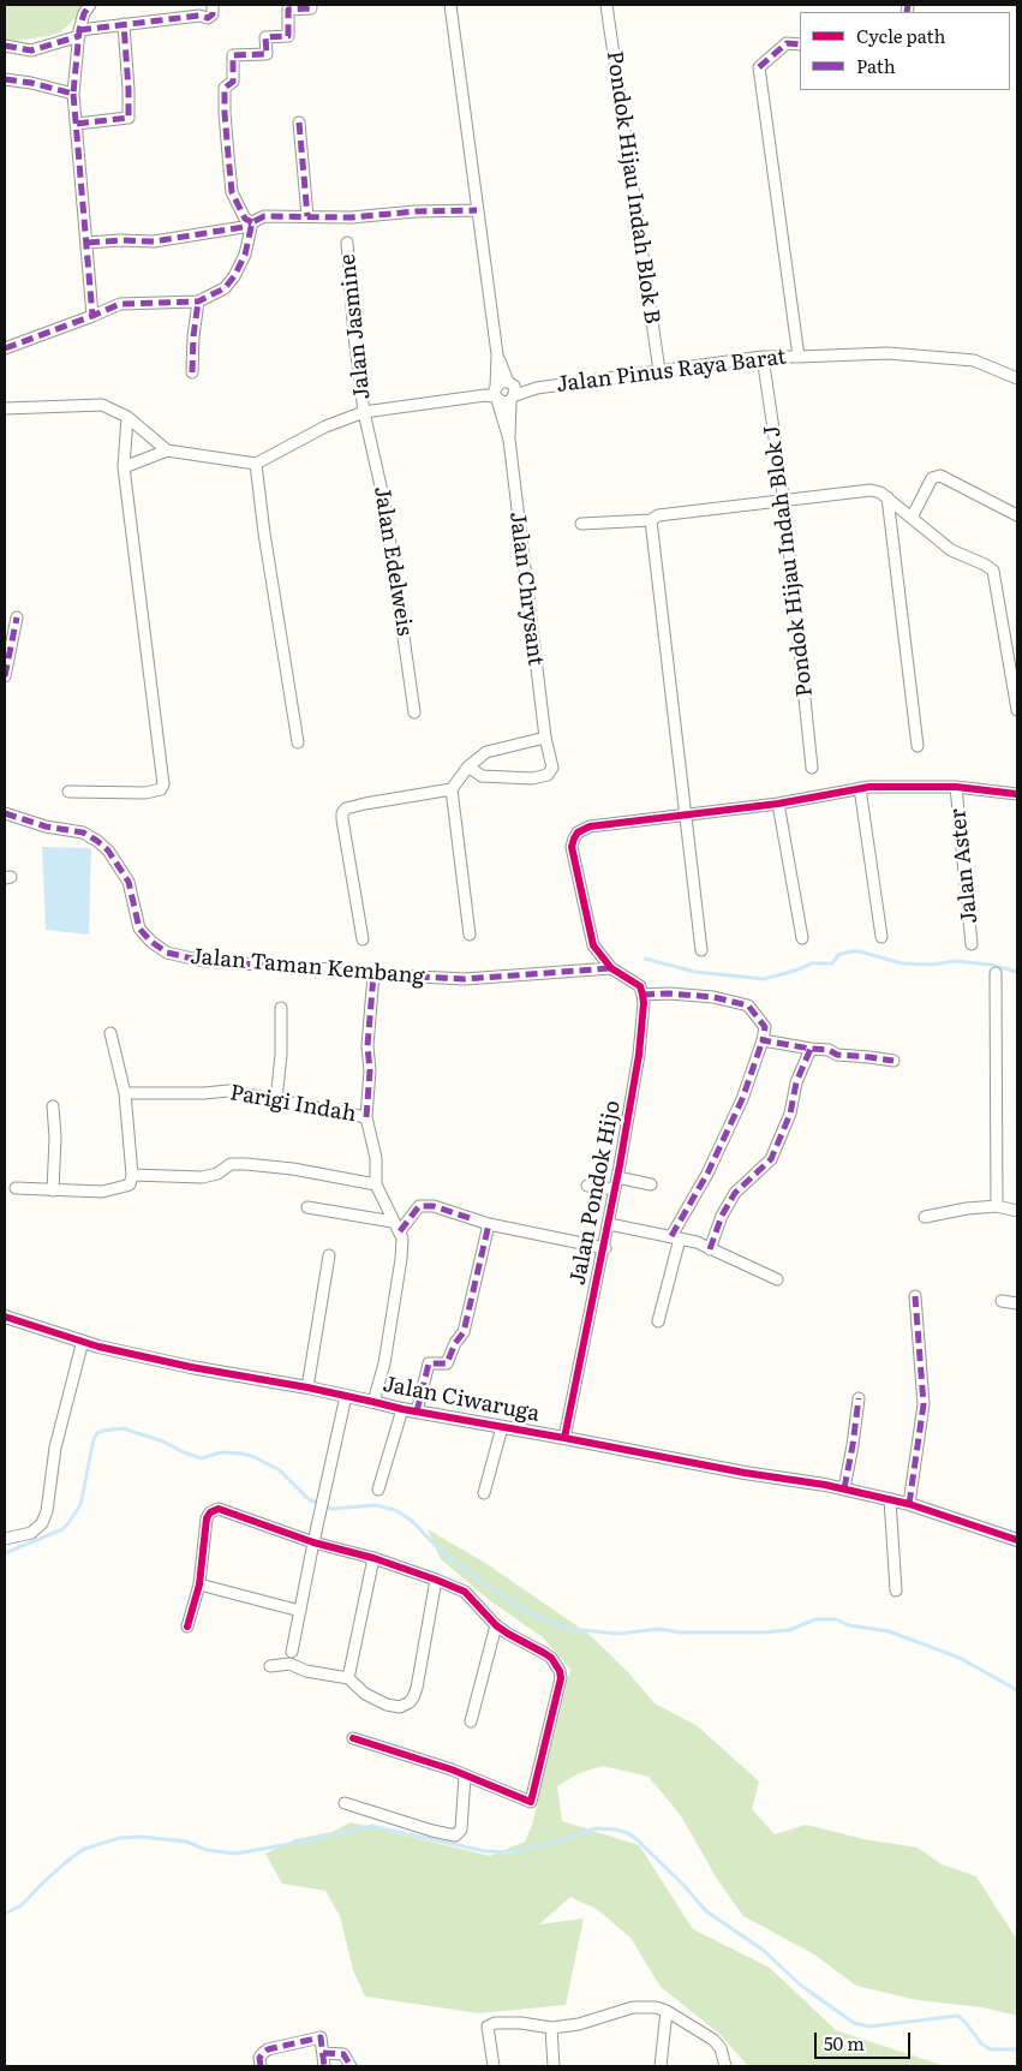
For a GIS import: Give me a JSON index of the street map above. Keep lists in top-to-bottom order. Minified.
{"streets":{"street":["Pondok Hijau Indah Blok B","Jalan Jasmine","Jalan Pinus Raya Barat","Jalan Edelweis","Pondok Hijau Indah Blok J","Jalan Chrysant","Jalan Aster","Jalan Taman Kembang","Parigi Indah","Jalan Pondok Hijo","Jalan Ciwaruga"]},"crossings":[["Pondok Hijau Indah Blok B","Jalan Pinus Raya Barat"],["Jalan Jasmine","Jalan Edelweis"],["Jalan Pinus Raya Barat","Pondok Hijau Indah Blok J"],["Jalan Pinus Raya Barat","Jalan Chrysant"],["Jalan Pondok Hijo","Jalan Ciwaruga"]],"legend":["Cycle path","Path"],"scale_bar":"50 m"}
